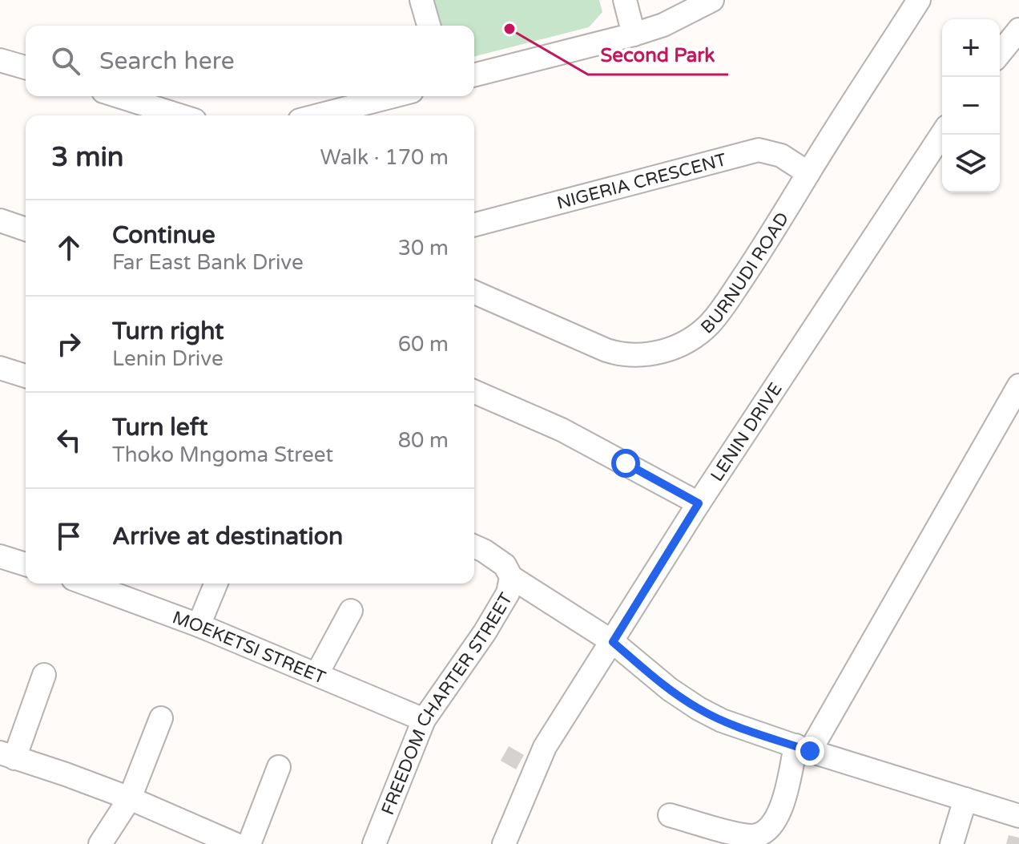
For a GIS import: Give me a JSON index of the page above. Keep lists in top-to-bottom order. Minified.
{"streets":{"street":["NIGERIA CRESCENT","BURNUDI ROAD","LENIN DRIVE","MOEKETSI STREET","FREEDOM CHARTER STREET"]},"crossings":[["NIGERIA CRESCENT","BURNUDI ROAD"],["MOEKETSI STREET","FREEDOM CHARTER STREET"]],"places":["Second Park"],"page":{"map_buttons":["+","−"],"search":"Search here","heading":["3 min","Walk · 170 m"],"list":[["Continue","Far East Bank Drive","30 m"],["Turn right","Lenin Drive","60 m"],["Turn left","Thoko Mngoma Street","80 m"],"Arrive at destination"]}}
